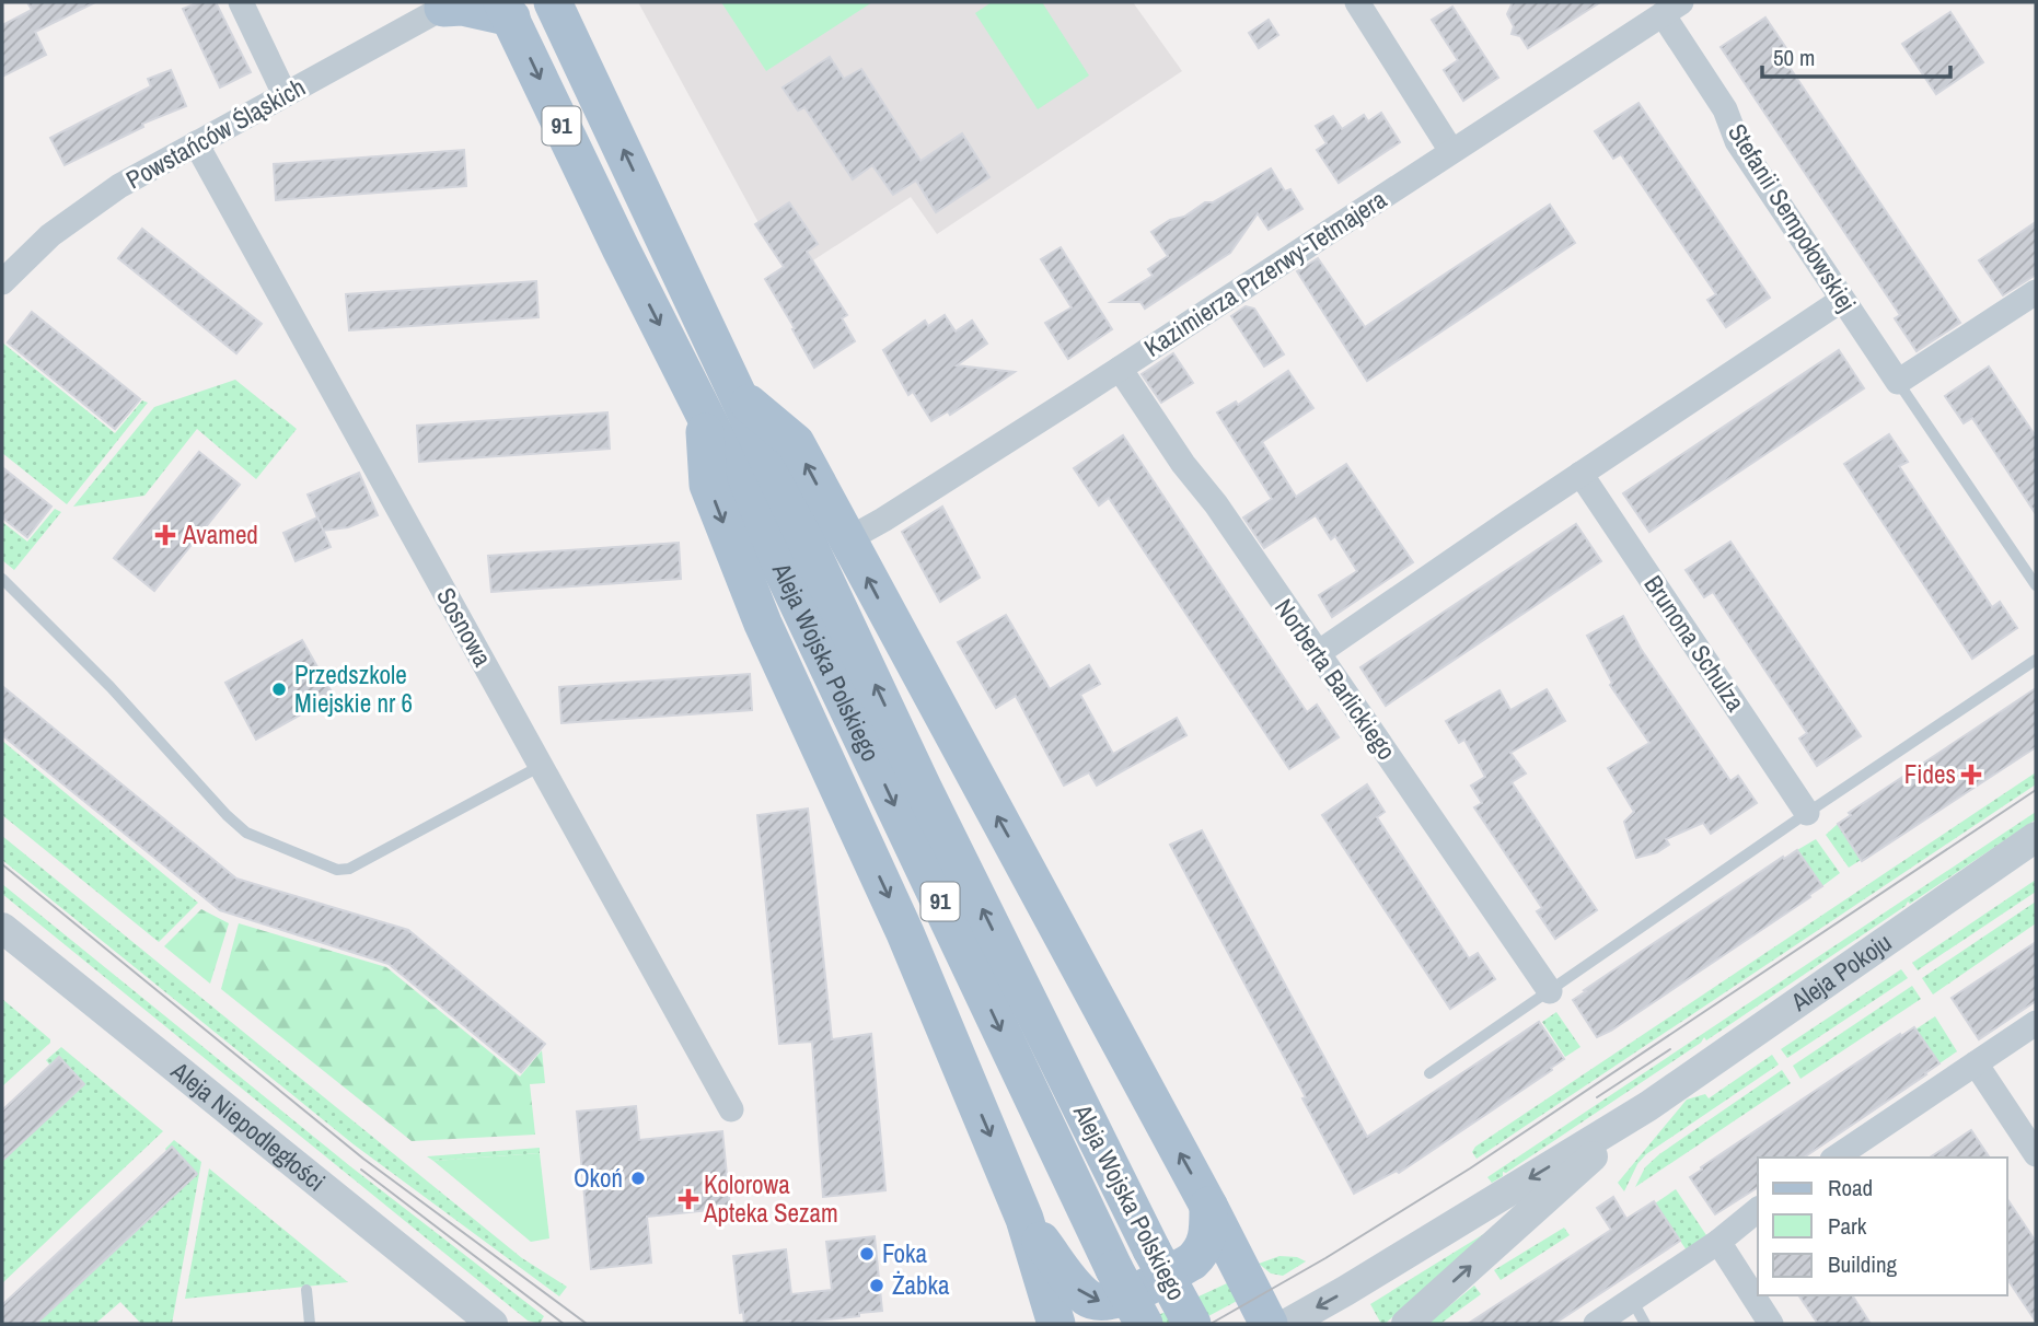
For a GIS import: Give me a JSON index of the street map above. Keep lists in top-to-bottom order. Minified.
{"streets":{"main road":["91","Aleja Wojska Polskiego"],"street":["Powstańców Śląskich","Stefanii Sempołowskiej","Kazimierza Przerwy-Tetmajera","Sosnowa","Brunona Schulza","Norberta Barlickiego","Aleja Pokoju","Aleja Niepodległości"]},"crossings":[["Powstańców Śląskich","Sosnowa"],["Stefanii Sempołowskiej","Kazimierza Przerwy-Tetmajera"],["Kazimierza Przerwy-Tetmajera","Norberta Barlickiego"]],"places":{"health":["Avamed","Fides","Kolorowa Apteka Sezam"],"other":["Przedszkole Miejskie nr 6","Okoń","Foka","Żabka"]},"legend":["Road","Park","Building"],"scale_bar":"50 m"}
